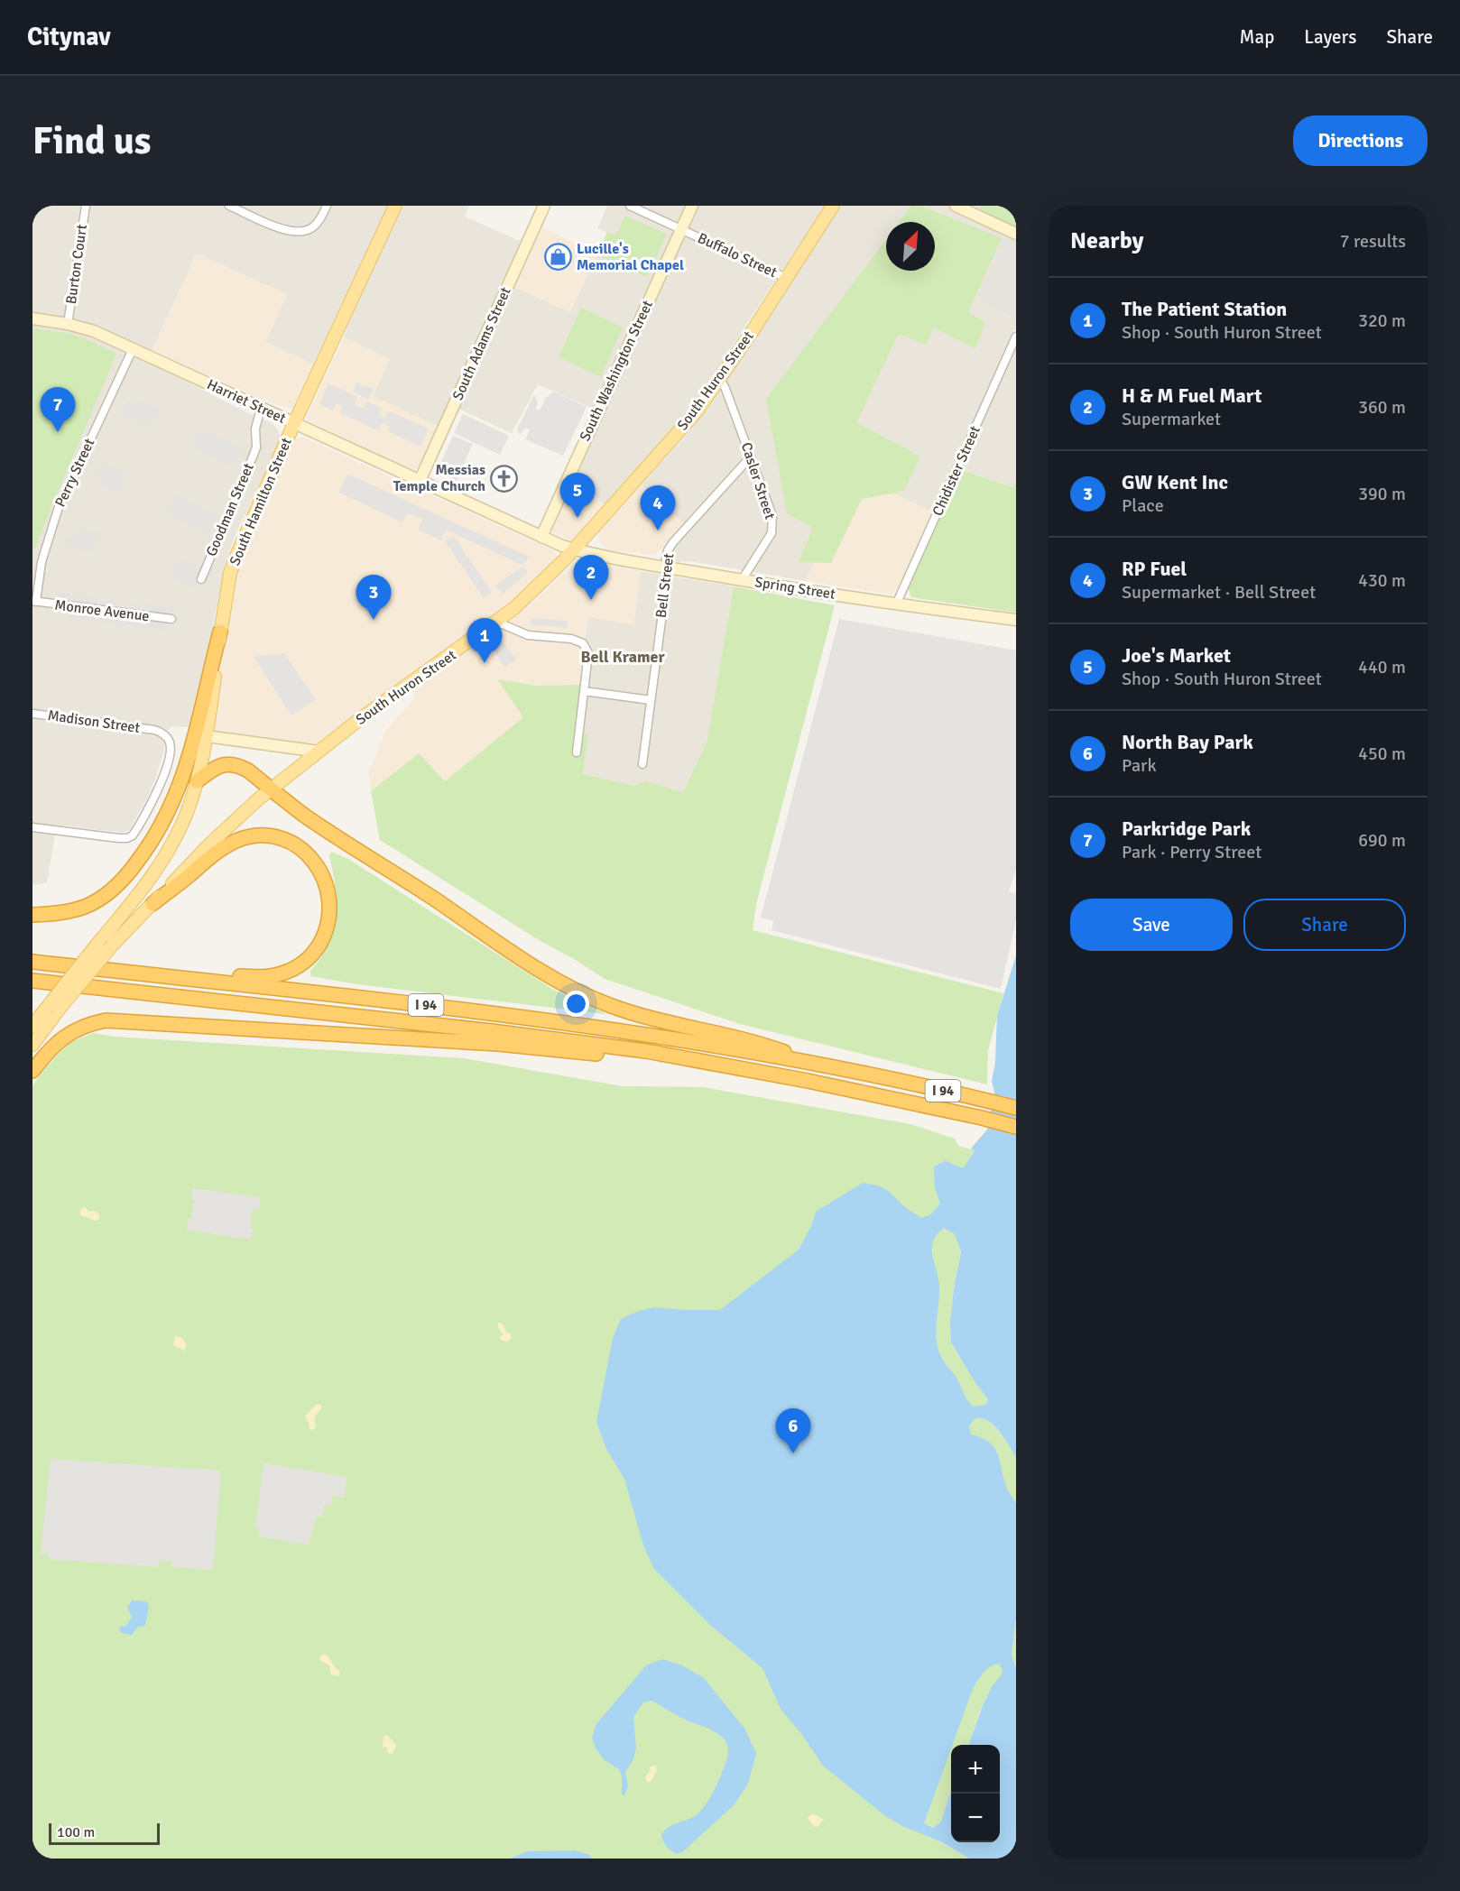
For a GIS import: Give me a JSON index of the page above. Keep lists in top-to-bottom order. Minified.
{"streets":{"highway":["I 94"],"main road":["South Huron Street","South Hamilton Street"],"street":["Buffalo Street","Burton Court","South Adams Street","South Washington Street","Harriet Street","Chidister Street","Perry Street","Casler Street","Goodman Street","Bell Street","Spring Street","Monroe Avenue","Madison Street"]},"crossings":[["Buffalo Street","South Washington Street"],["Buffalo Street","South Huron Street"],["Burton Court","Harriet Street"],["South Adams Street","Harriet Street"],["South Washington Street","Harriet Street"],["South Huron Street","Harriet Street"],["South Huron Street","Casler Street"],["South Huron Street","Spring Street"],["Harriet Street","Perry Street"],["Harriet Street","South Hamilton Street"],["Harriet Street","Goodman Street"],["Harriet Street","Spring Street"],["Chidister Street","Spring Street"],["Perry Street","Monroe Avenue"],["Casler Street","Bell Street"],["Casler Street","Spring Street"],["Bell Street","Spring Street"]],"districts":["Bell Kramer"],"places":{"shop":["Lucille's Memorial Chapel"],"church":["Messias Temple Church"]},"scale_bar":"100 m","north":"top right","page":{"header":"Citynav","nav":["Map","Layers","Share"],"buttons":["Directions",["Save","Share"]],"title":"Find us","heading":["Nearby","7 results"],"list":[{"mark":"1","name":"The Patient Station","note":"Shop · South Huron Street","value":"320 m"},{"mark":"2","name":"H & M Fuel Mart","note":"Supermarket","value":"360 m"},{"mark":"3","name":"GW Kent Inc","note":"Place","value":"390 m"},{"mark":"4","name":"RP Fuel","note":"Supermarket · Bell Street","value":"430 m"},{"mark":"5","name":"Joe's Market","note":"Shop · South Huron Street","value":"440 m"},{"mark":"6","name":"North Bay Park","note":"Park","value":"450 m"},{"mark":"7","name":"Parkridge Park","note":"Park · Perry Street","value":"690 m"}],"pins":["7","5","4","2","3","1","6"],"map_buttons":["+","−"],"scale":"100 m"}}
